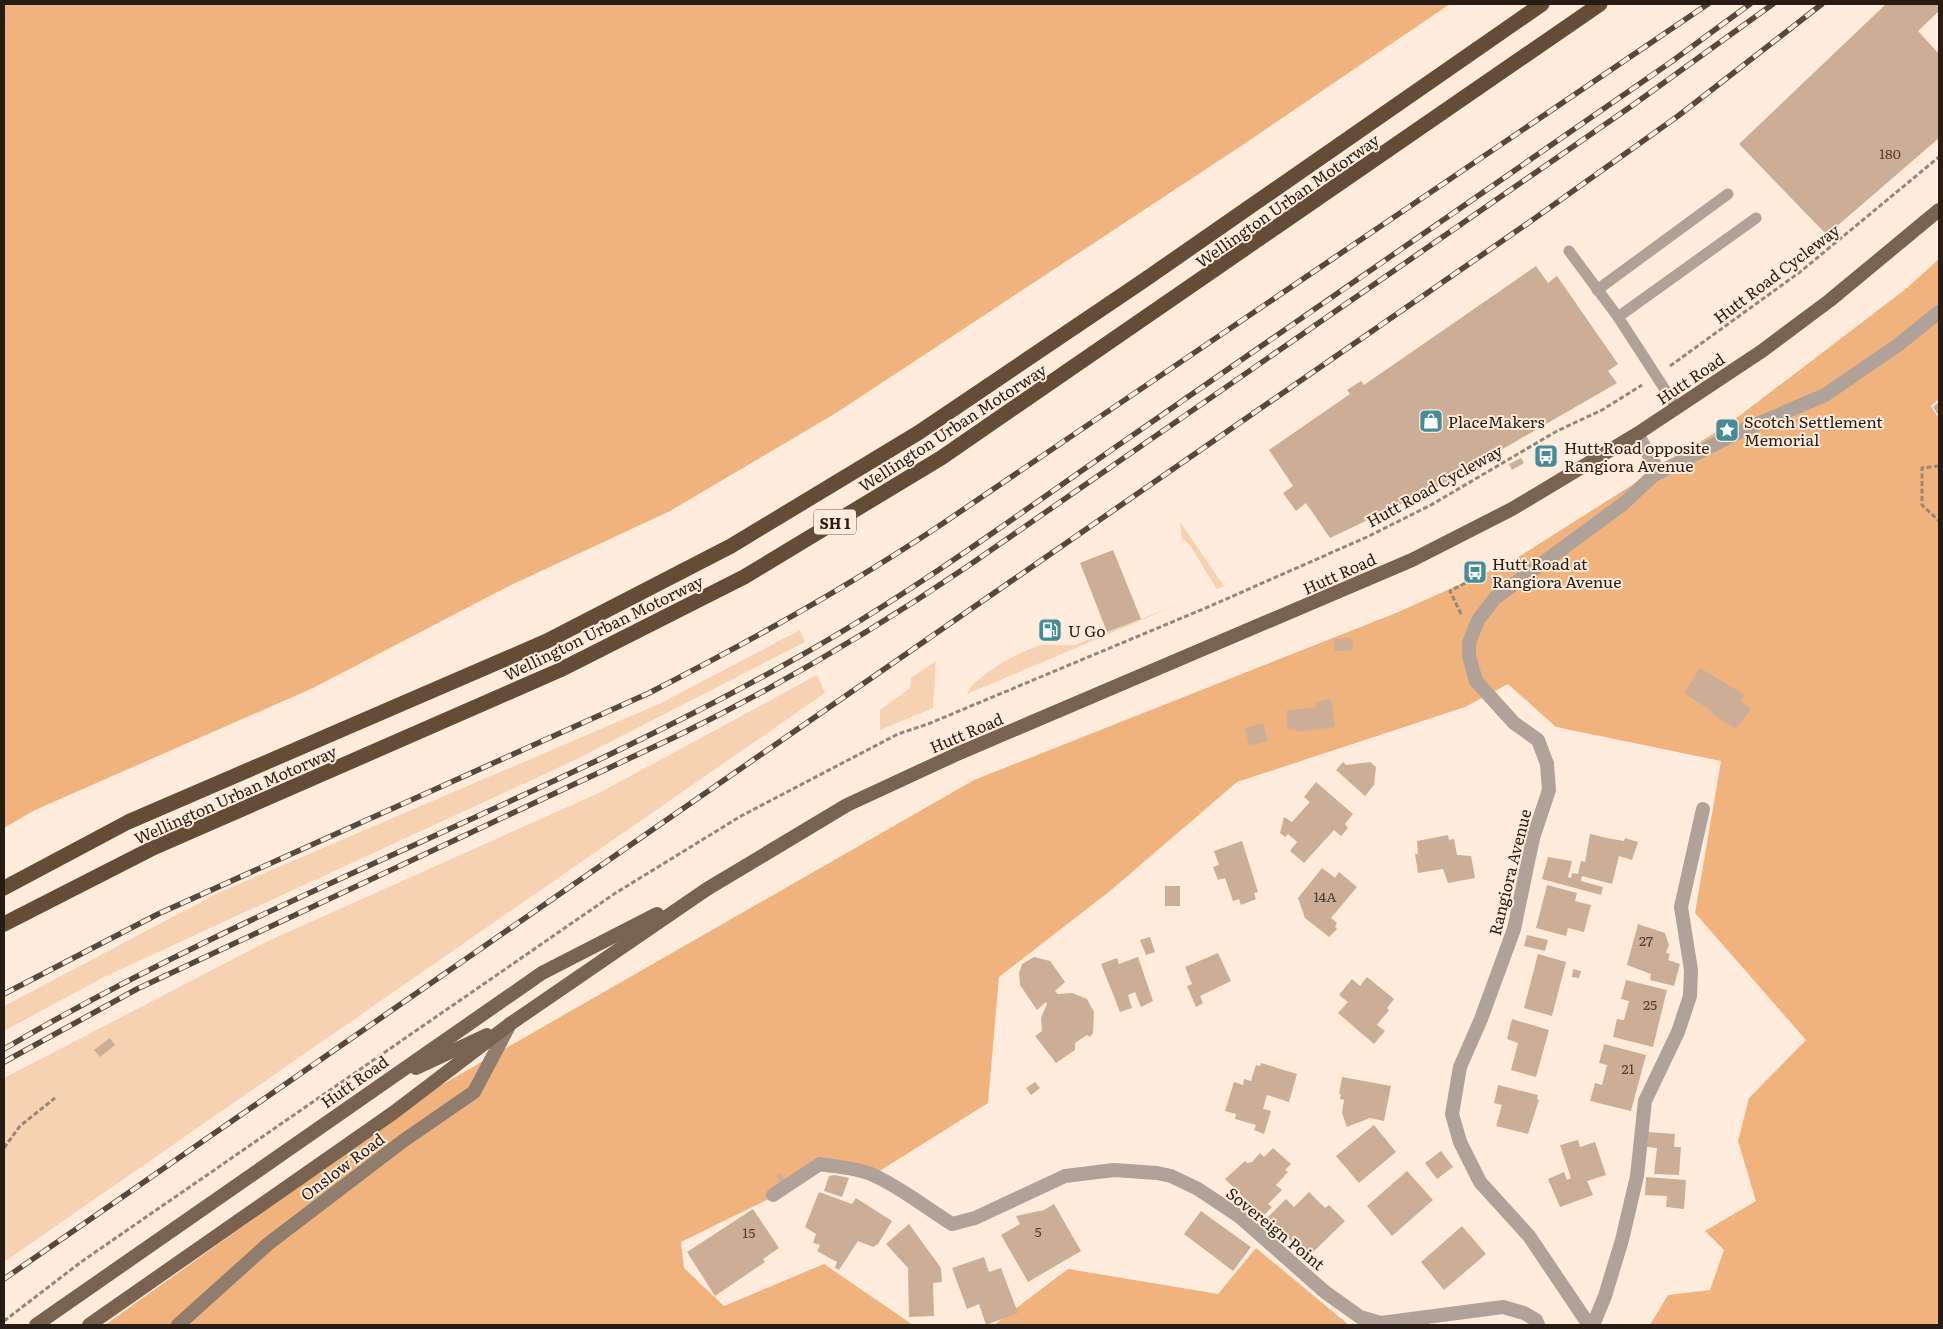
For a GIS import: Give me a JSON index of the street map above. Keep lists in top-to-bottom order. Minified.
{"streets":{"highway":["Wellington Urban Motorway","SH 1"],"main road":["Hutt Road","Onslow Road"],"street":["Rangiora Avenue","Sovereign Point"],"path":["Hutt Road Cycleway"]},"crossings":[["Hutt Road","Onslow Road"]],"places":{"shop":["PlaceMakers"],"place":["Scotch Settlement Memorial"],"bus stop":["Hutt Road opposite Rangiora Avenue","Hutt Road at Rangiora Avenue"],"fuel station":["U Go"]},"house_numbers":["180","14A","27","25","21","5","15"]}
